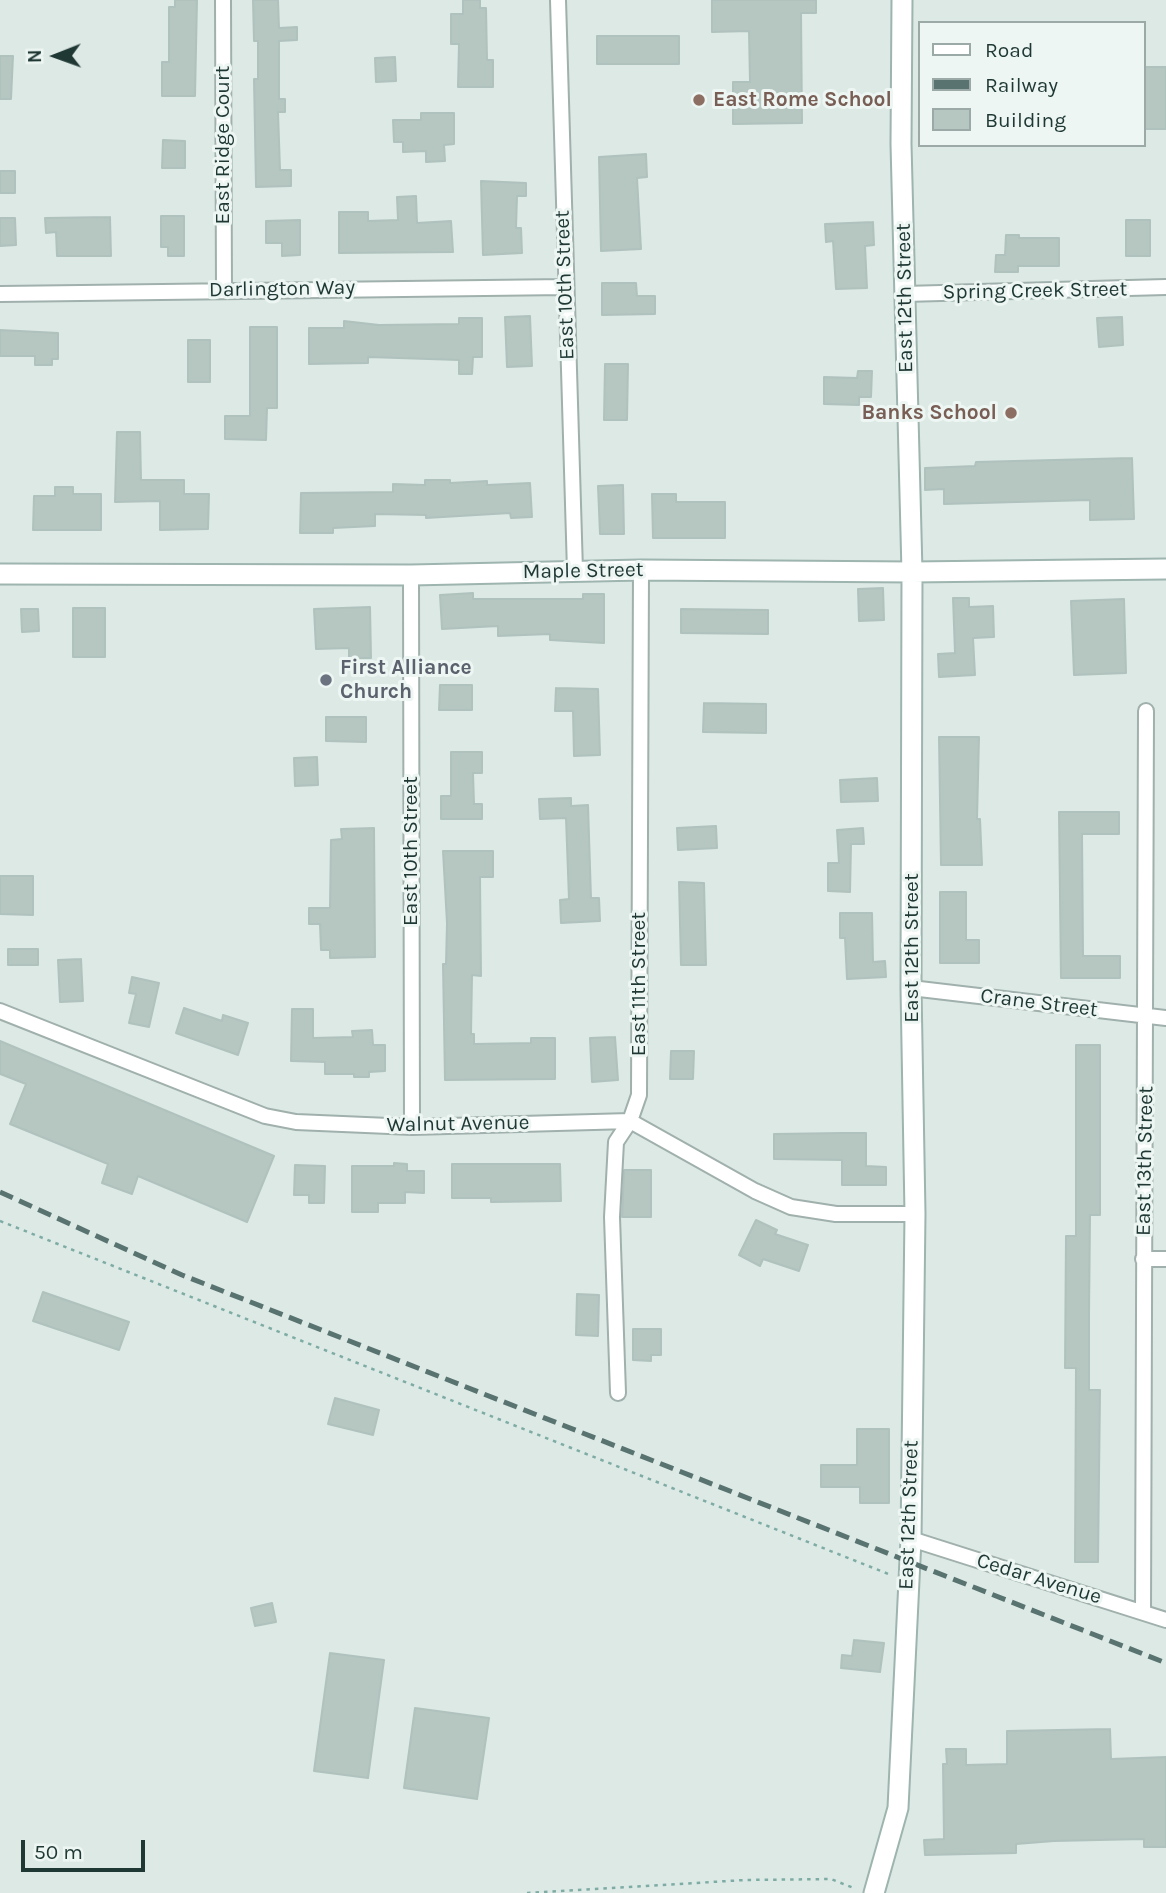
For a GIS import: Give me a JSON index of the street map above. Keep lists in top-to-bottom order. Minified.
{"streets":{"main road":["East 12th Street","Maple Street"],"street":["East Ridge Court","East 10th Street","Darlington Way","Spring Creek Street","East 11th Street","Crane Street","Walnut Avenue","East 13th Street","Cedar Avenue"]},"crossings":[["East Ridge Court","Darlington Way"],["East 10th Street","Darlington Way"],["East 10th Street","Maple Street"],["East 10th Street","Walnut Avenue"],["Spring Creek Street","East 12th Street"],["East 12th Street","Maple Street"],["East 12th Street","Crane Street"],["East 12th Street","Cedar Avenue"],["Maple Street","East 11th Street"],["East 11th Street","Walnut Avenue"],["Crane Street","East 13th Street"],["East 13th Street","Cedar Avenue"]],"places":["East Rome School","Banks School","First Alliance Church"],"legend":["Road","Railway","Building"],"scale_bar":"50 m","north":"left"}
